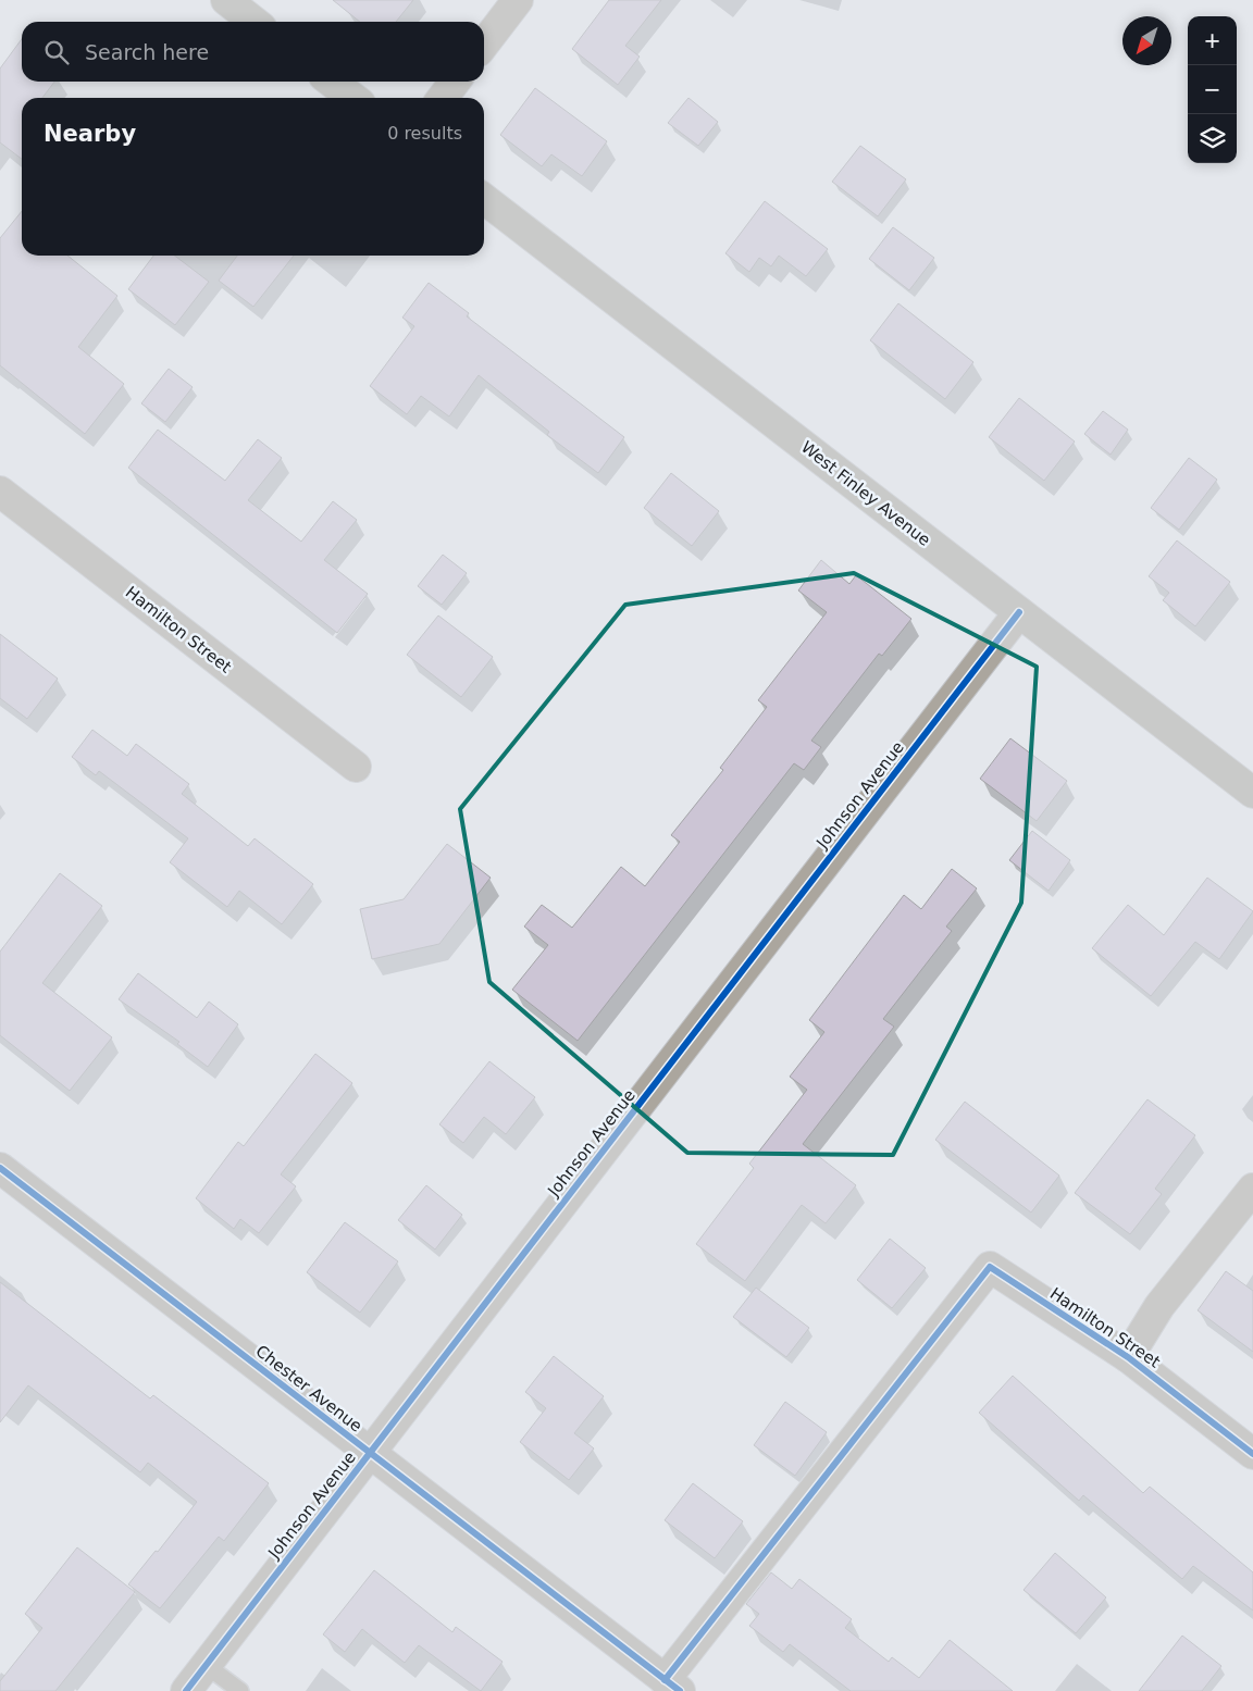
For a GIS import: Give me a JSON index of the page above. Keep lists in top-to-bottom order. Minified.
{"streets":{"main road":["West Finley Avenue"],"street":["Hamilton Street","Johnson Avenue","Chester Avenue"]},"crossings":[["West Finley Avenue","Johnson Avenue"],["Hamilton Street","Chester Avenue"],["Johnson Avenue","Chester Avenue"]],"north":"bottom left","page":{"map_buttons":["+","−"],"search":"Search here","heading":["Nearby","0 results"]}}
